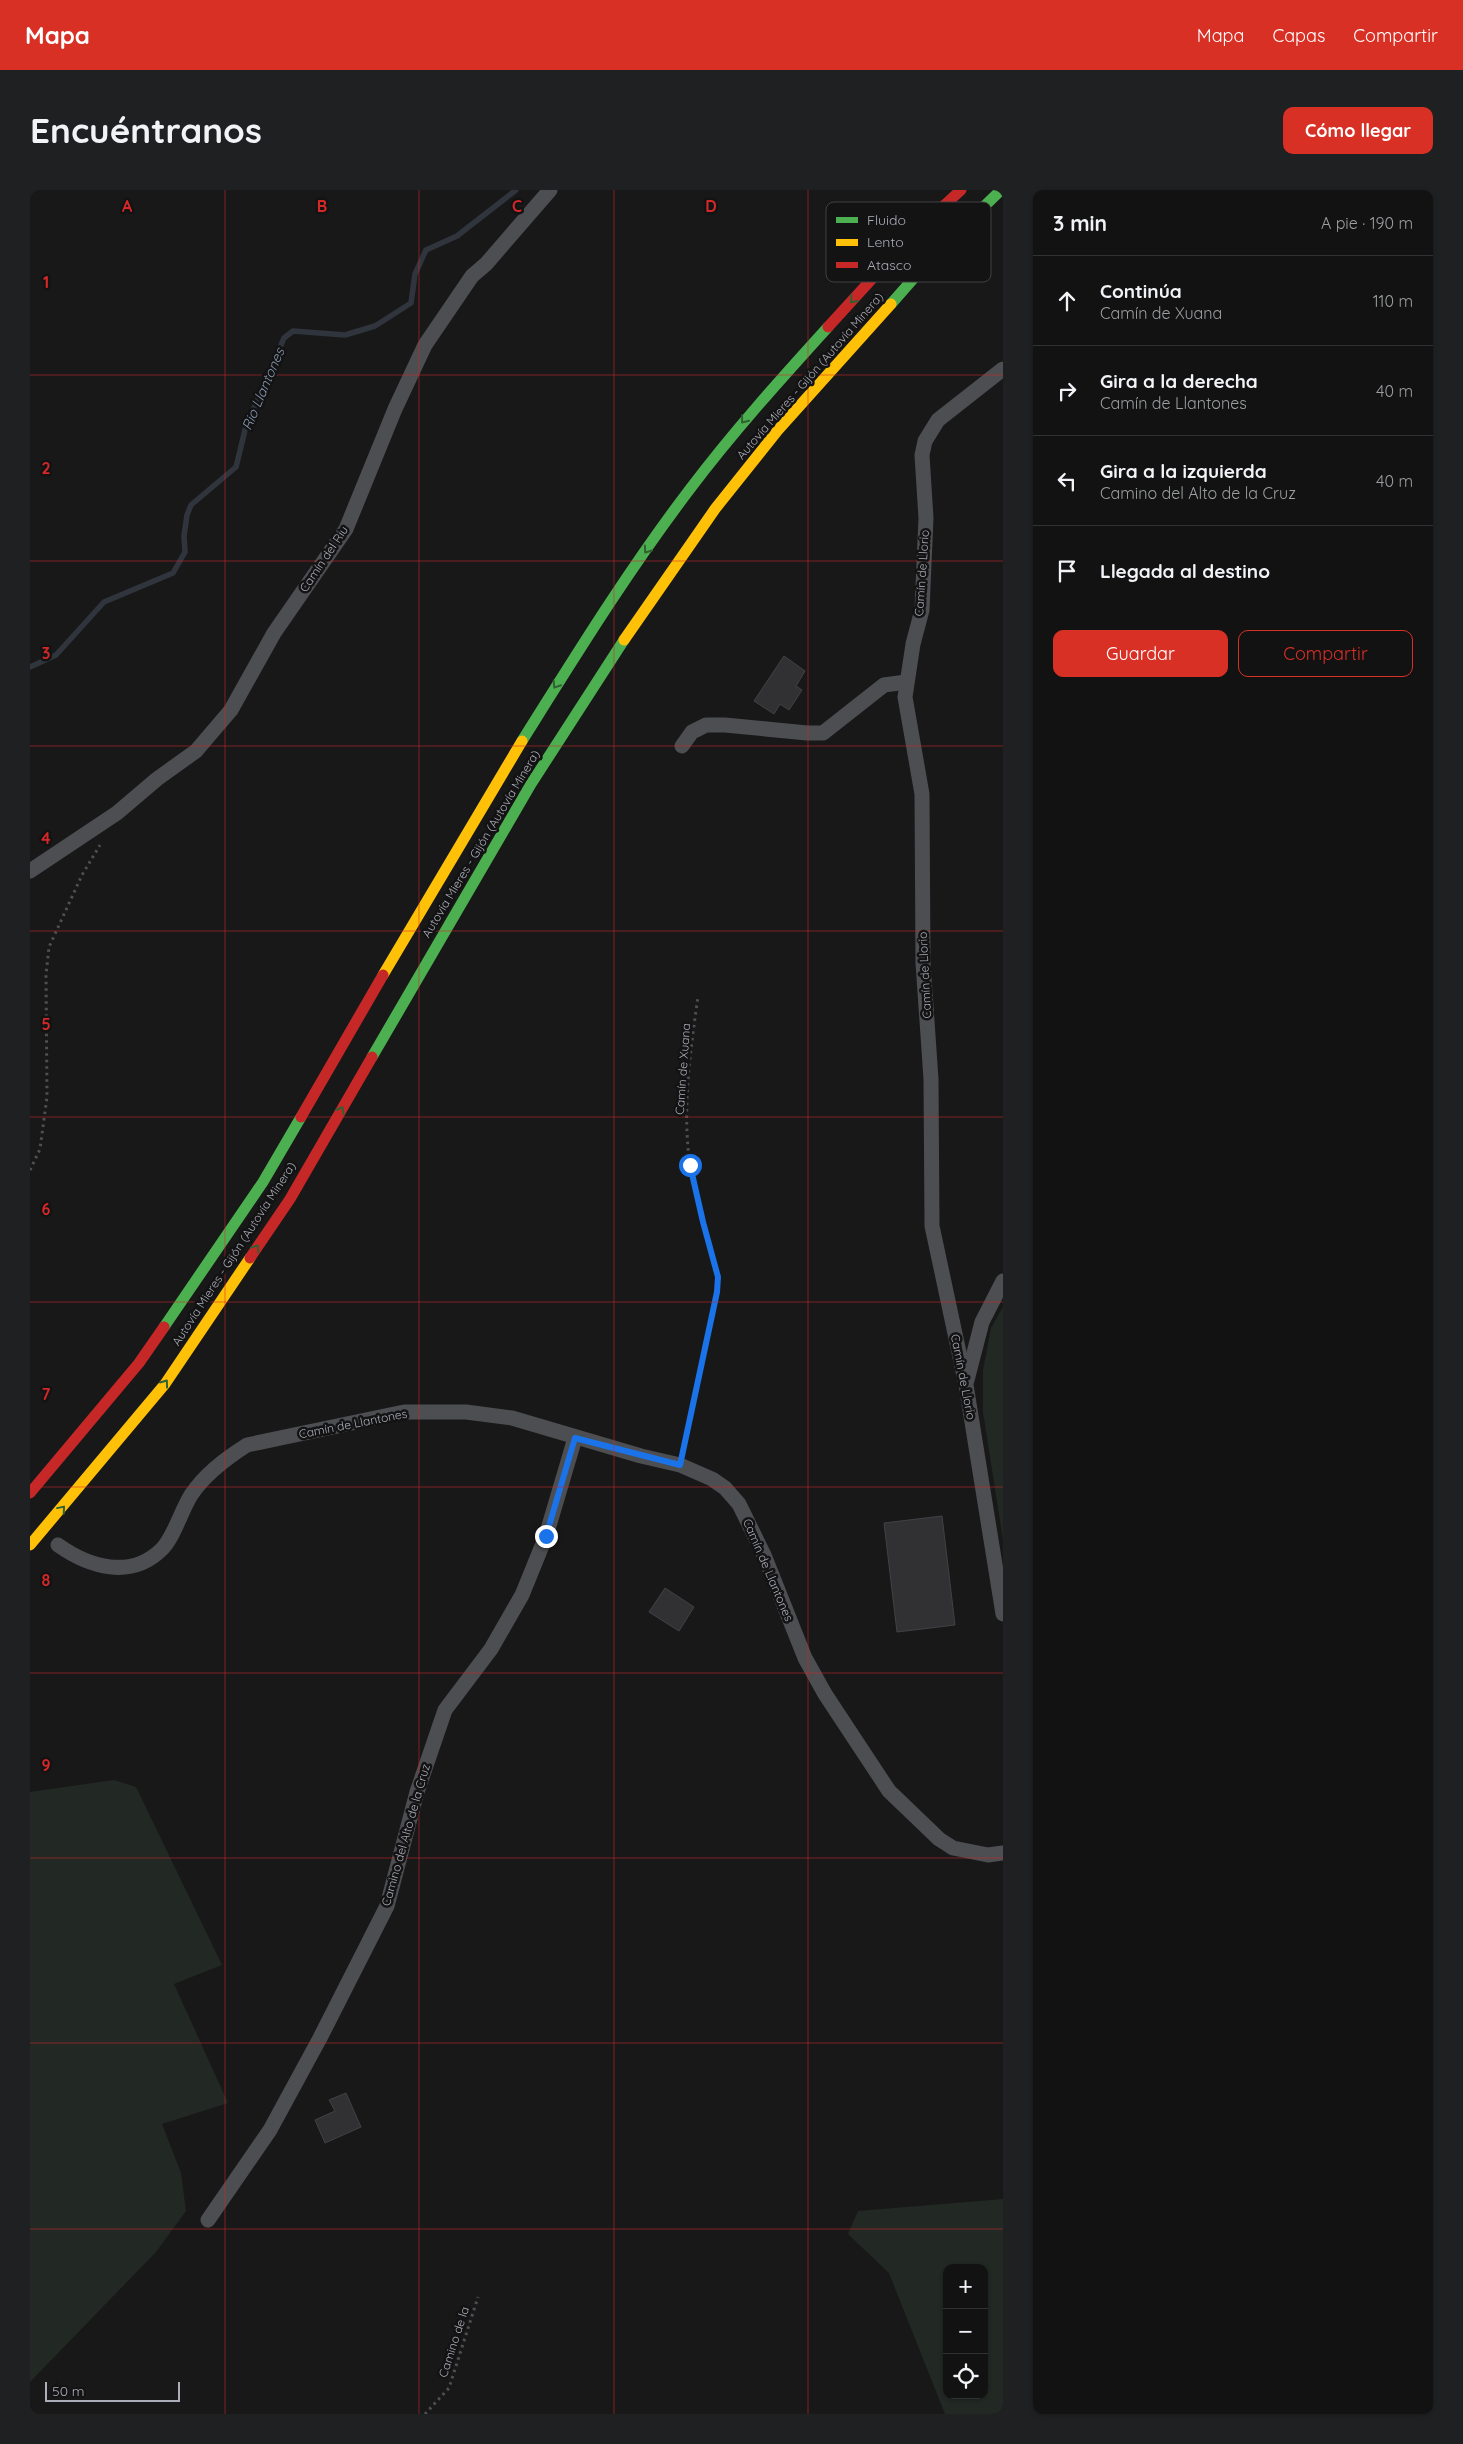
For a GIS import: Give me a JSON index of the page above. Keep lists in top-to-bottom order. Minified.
{"streets":{"highway":["Autovía Mieres - Gijón (Autovía Minera)"],"street":["Camín del Riu","Camín de Llorio","Camín de Llantones","Camino del Alto de la Cruz"],"path":["Camín de Xuana","Camino de la"]},"crossings":[["Camín de Xuana","Camín de Llantones"],["Camín de Llantones","Camino del Alto de la Cruz"]],"water":["Rio Llantones"],"legend":["Fluido","Lento","Atasco"],"scale_bar":"50 m","page":{"header":"Mapa","nav":["Mapa","Capas","Compartir"],"buttons":["Cómo llegar",["Guardar","Compartir"]],"title":"Encuéntranos","heading":["3 min","A pie · 190 m"],"list":[["Continúa","Camín de Xuana","110 m"],["Gira a la derecha","Camín de Llantones","40 m"],["Gira a la izquierda","Camino del Alto de la Cruz","40 m"],"Llegada al destino"],"map_buttons":["+","−"],"scale":"50 m"},"grid":{"columns":["A","B","C","D"],"rows":["1","2","3","4","5","6","7","8","9"]}}
